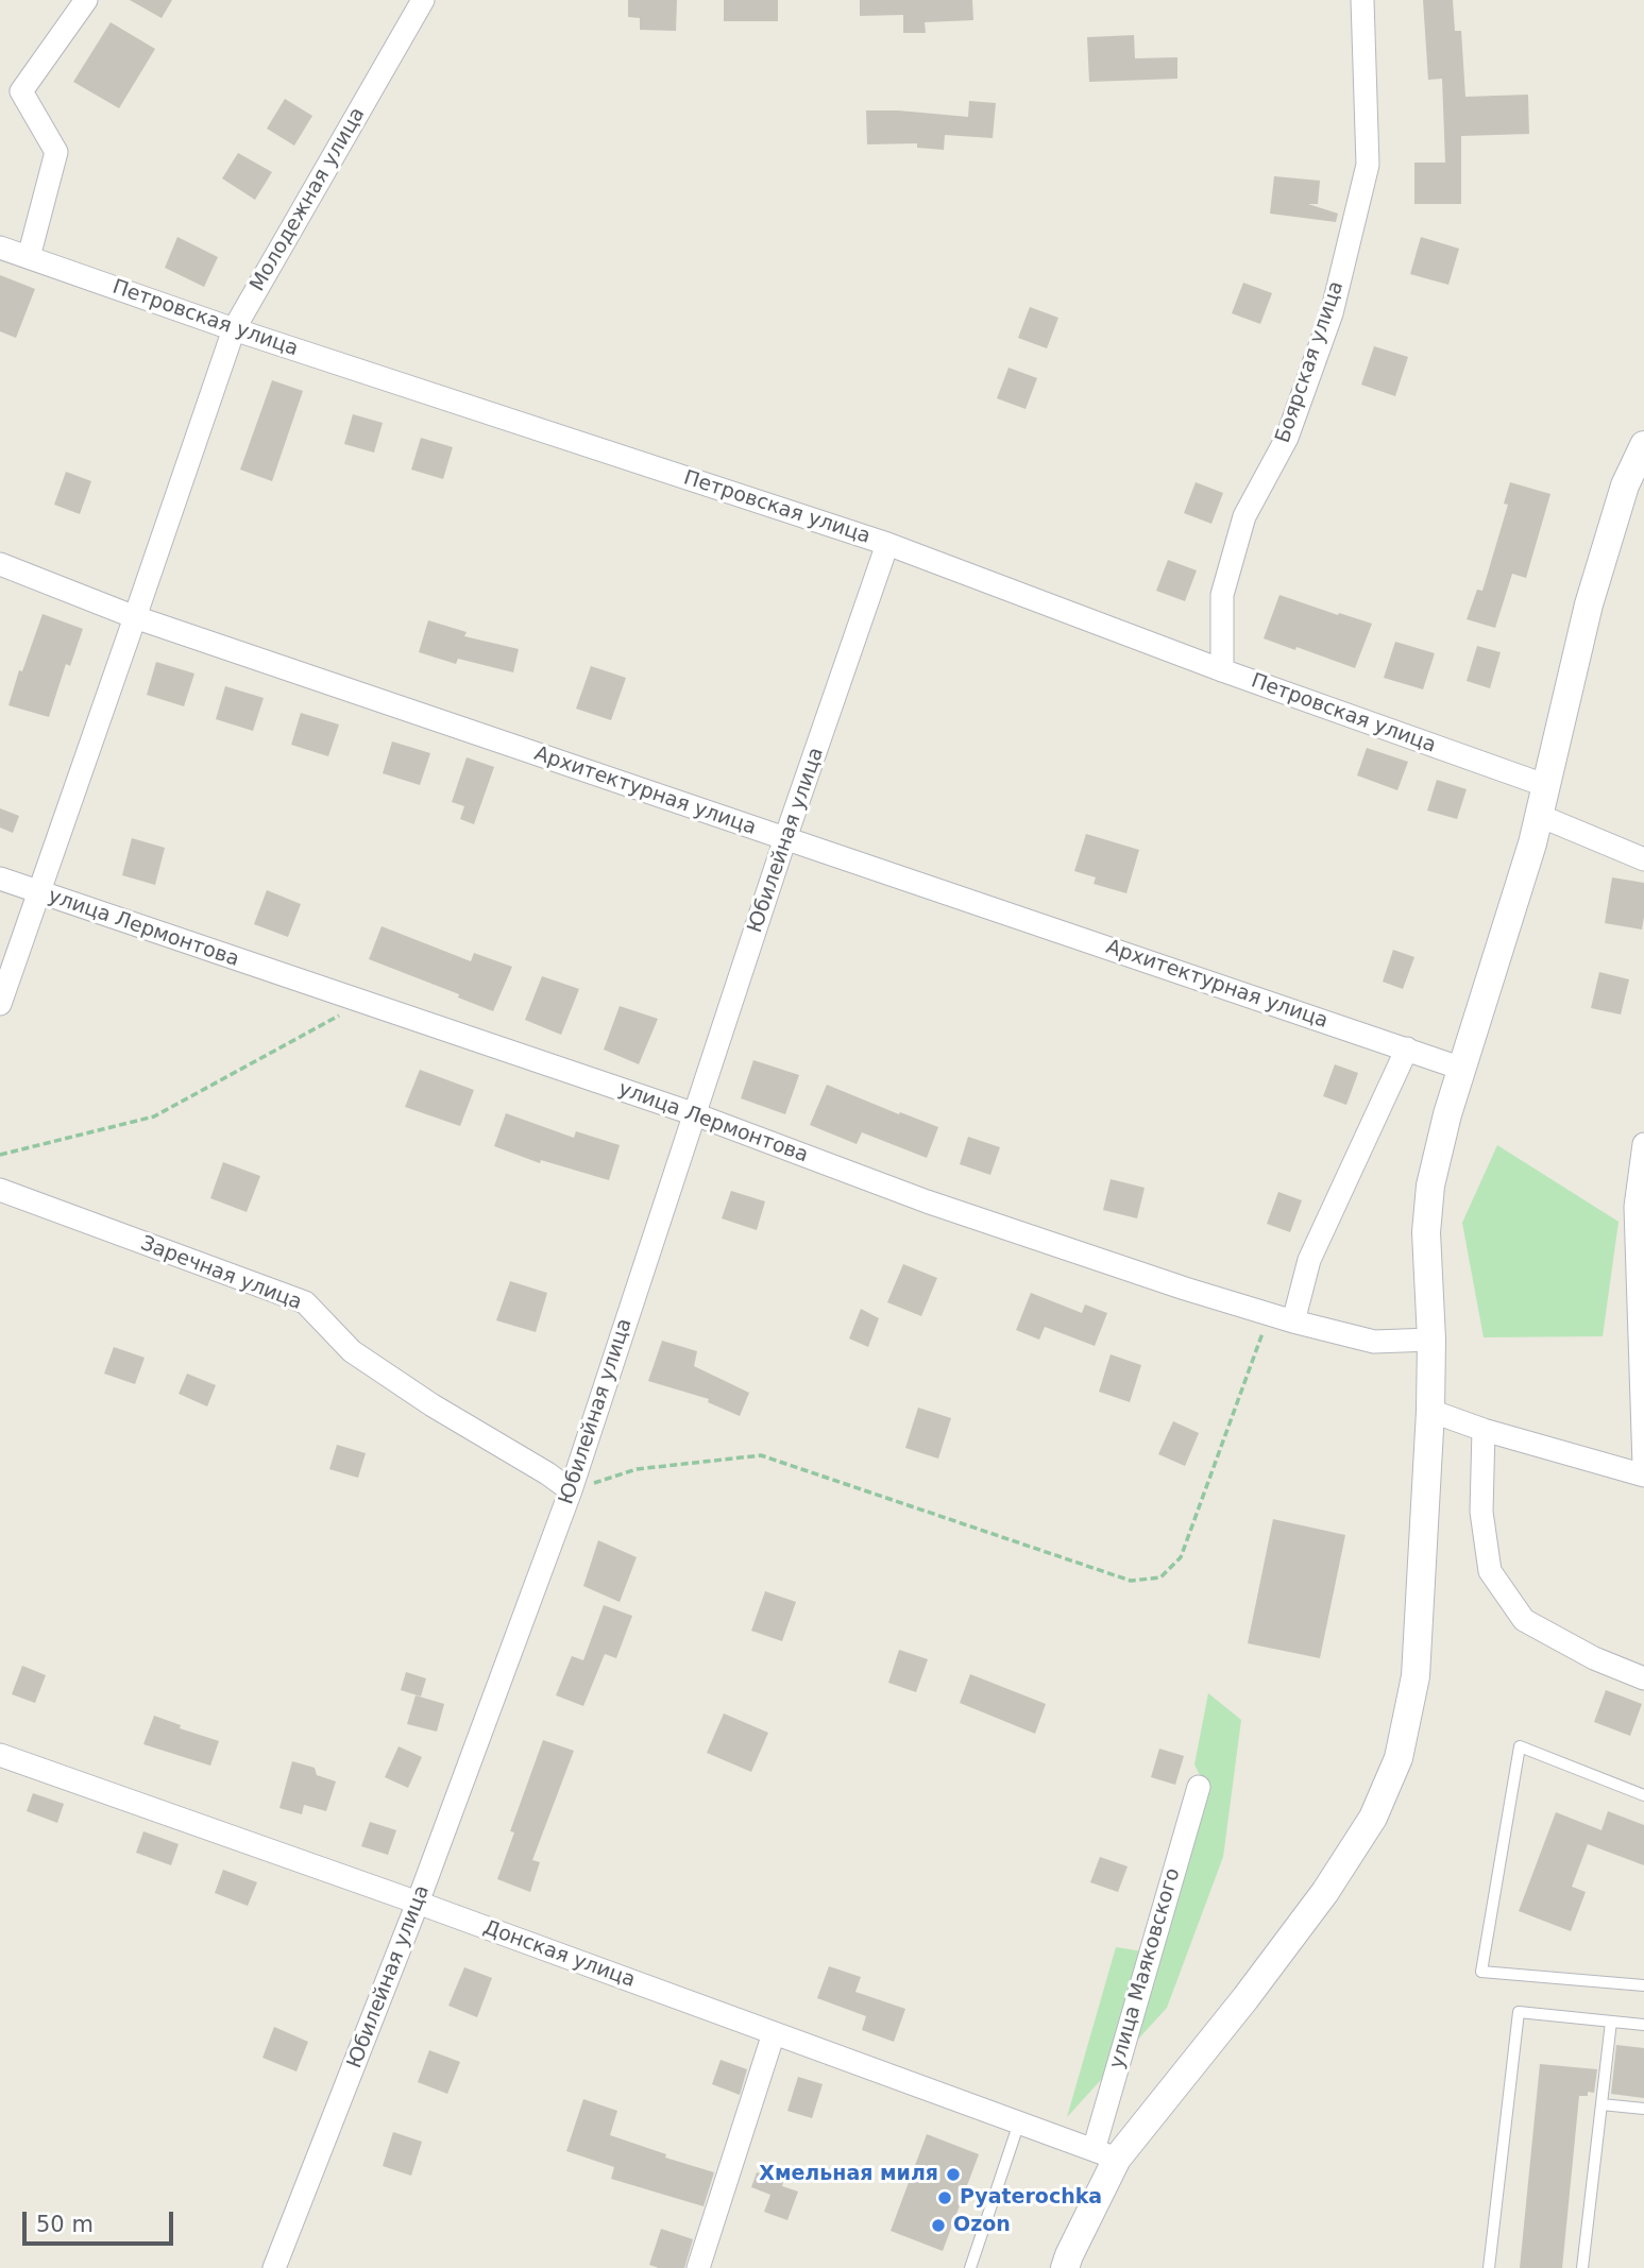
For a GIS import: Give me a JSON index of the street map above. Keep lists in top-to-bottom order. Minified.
{"streets":{"street":["Молодежная улица","Петровская улица","Боярская улица","Архитектурная улица","Юбилейная улица","улица Лермонтова","Заречная улица","Донская улица","улица Маяковского"]},"crossings":[["Молодежная улица","Петровская улица"],["Молодежная улица","Архитектурная улица"],["Молодежная улица","улица Лермонтова"],["Петровская улица","Боярская улица"],["Петровская улица","Юбилейная улица"],["Архитектурная улица","Юбилейная улица"],["Юбилейная улица","улица Лермонтова"],["Юбилейная улица","Заречная улица"],["Юбилейная улица","Донская улица"],["Донская улица","улица Маяковского"]],"places":["Хмельная миля","Pyaterochka","Ozon"],"scale_bar":"50 m"}
